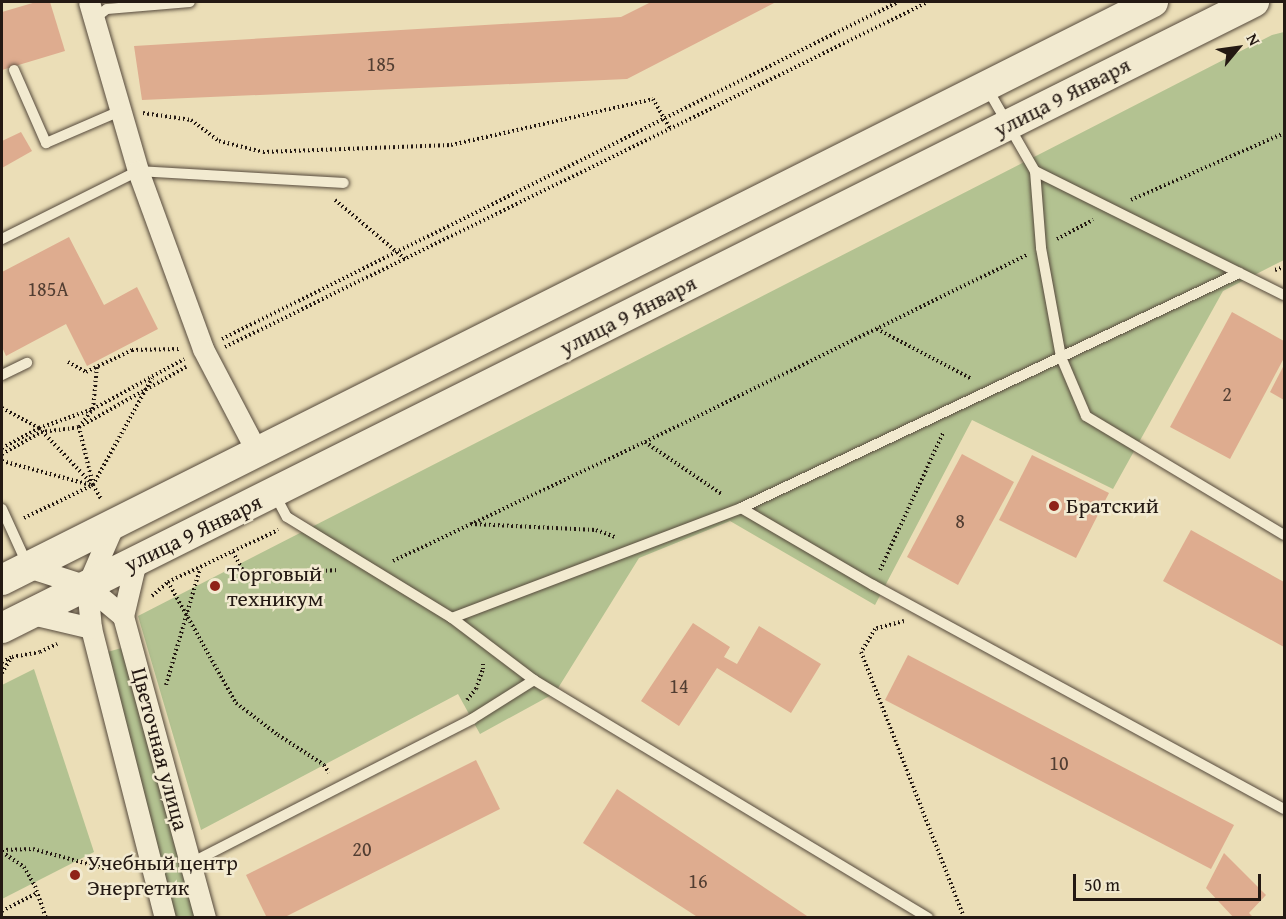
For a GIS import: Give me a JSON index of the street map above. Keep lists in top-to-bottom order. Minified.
{"streets":{"main road":["улица 9 Января"],"street":["Цветочная улица"]},"crossings":[["улица 9 Января","Цветочная улица"]],"places":["Братский","Торговый техникум","Учебный центр Энергетик"],"house_numbers":["185","185А","2","8","14","10","20","16"],"scale_bar":"50 m","north":"top right"}
